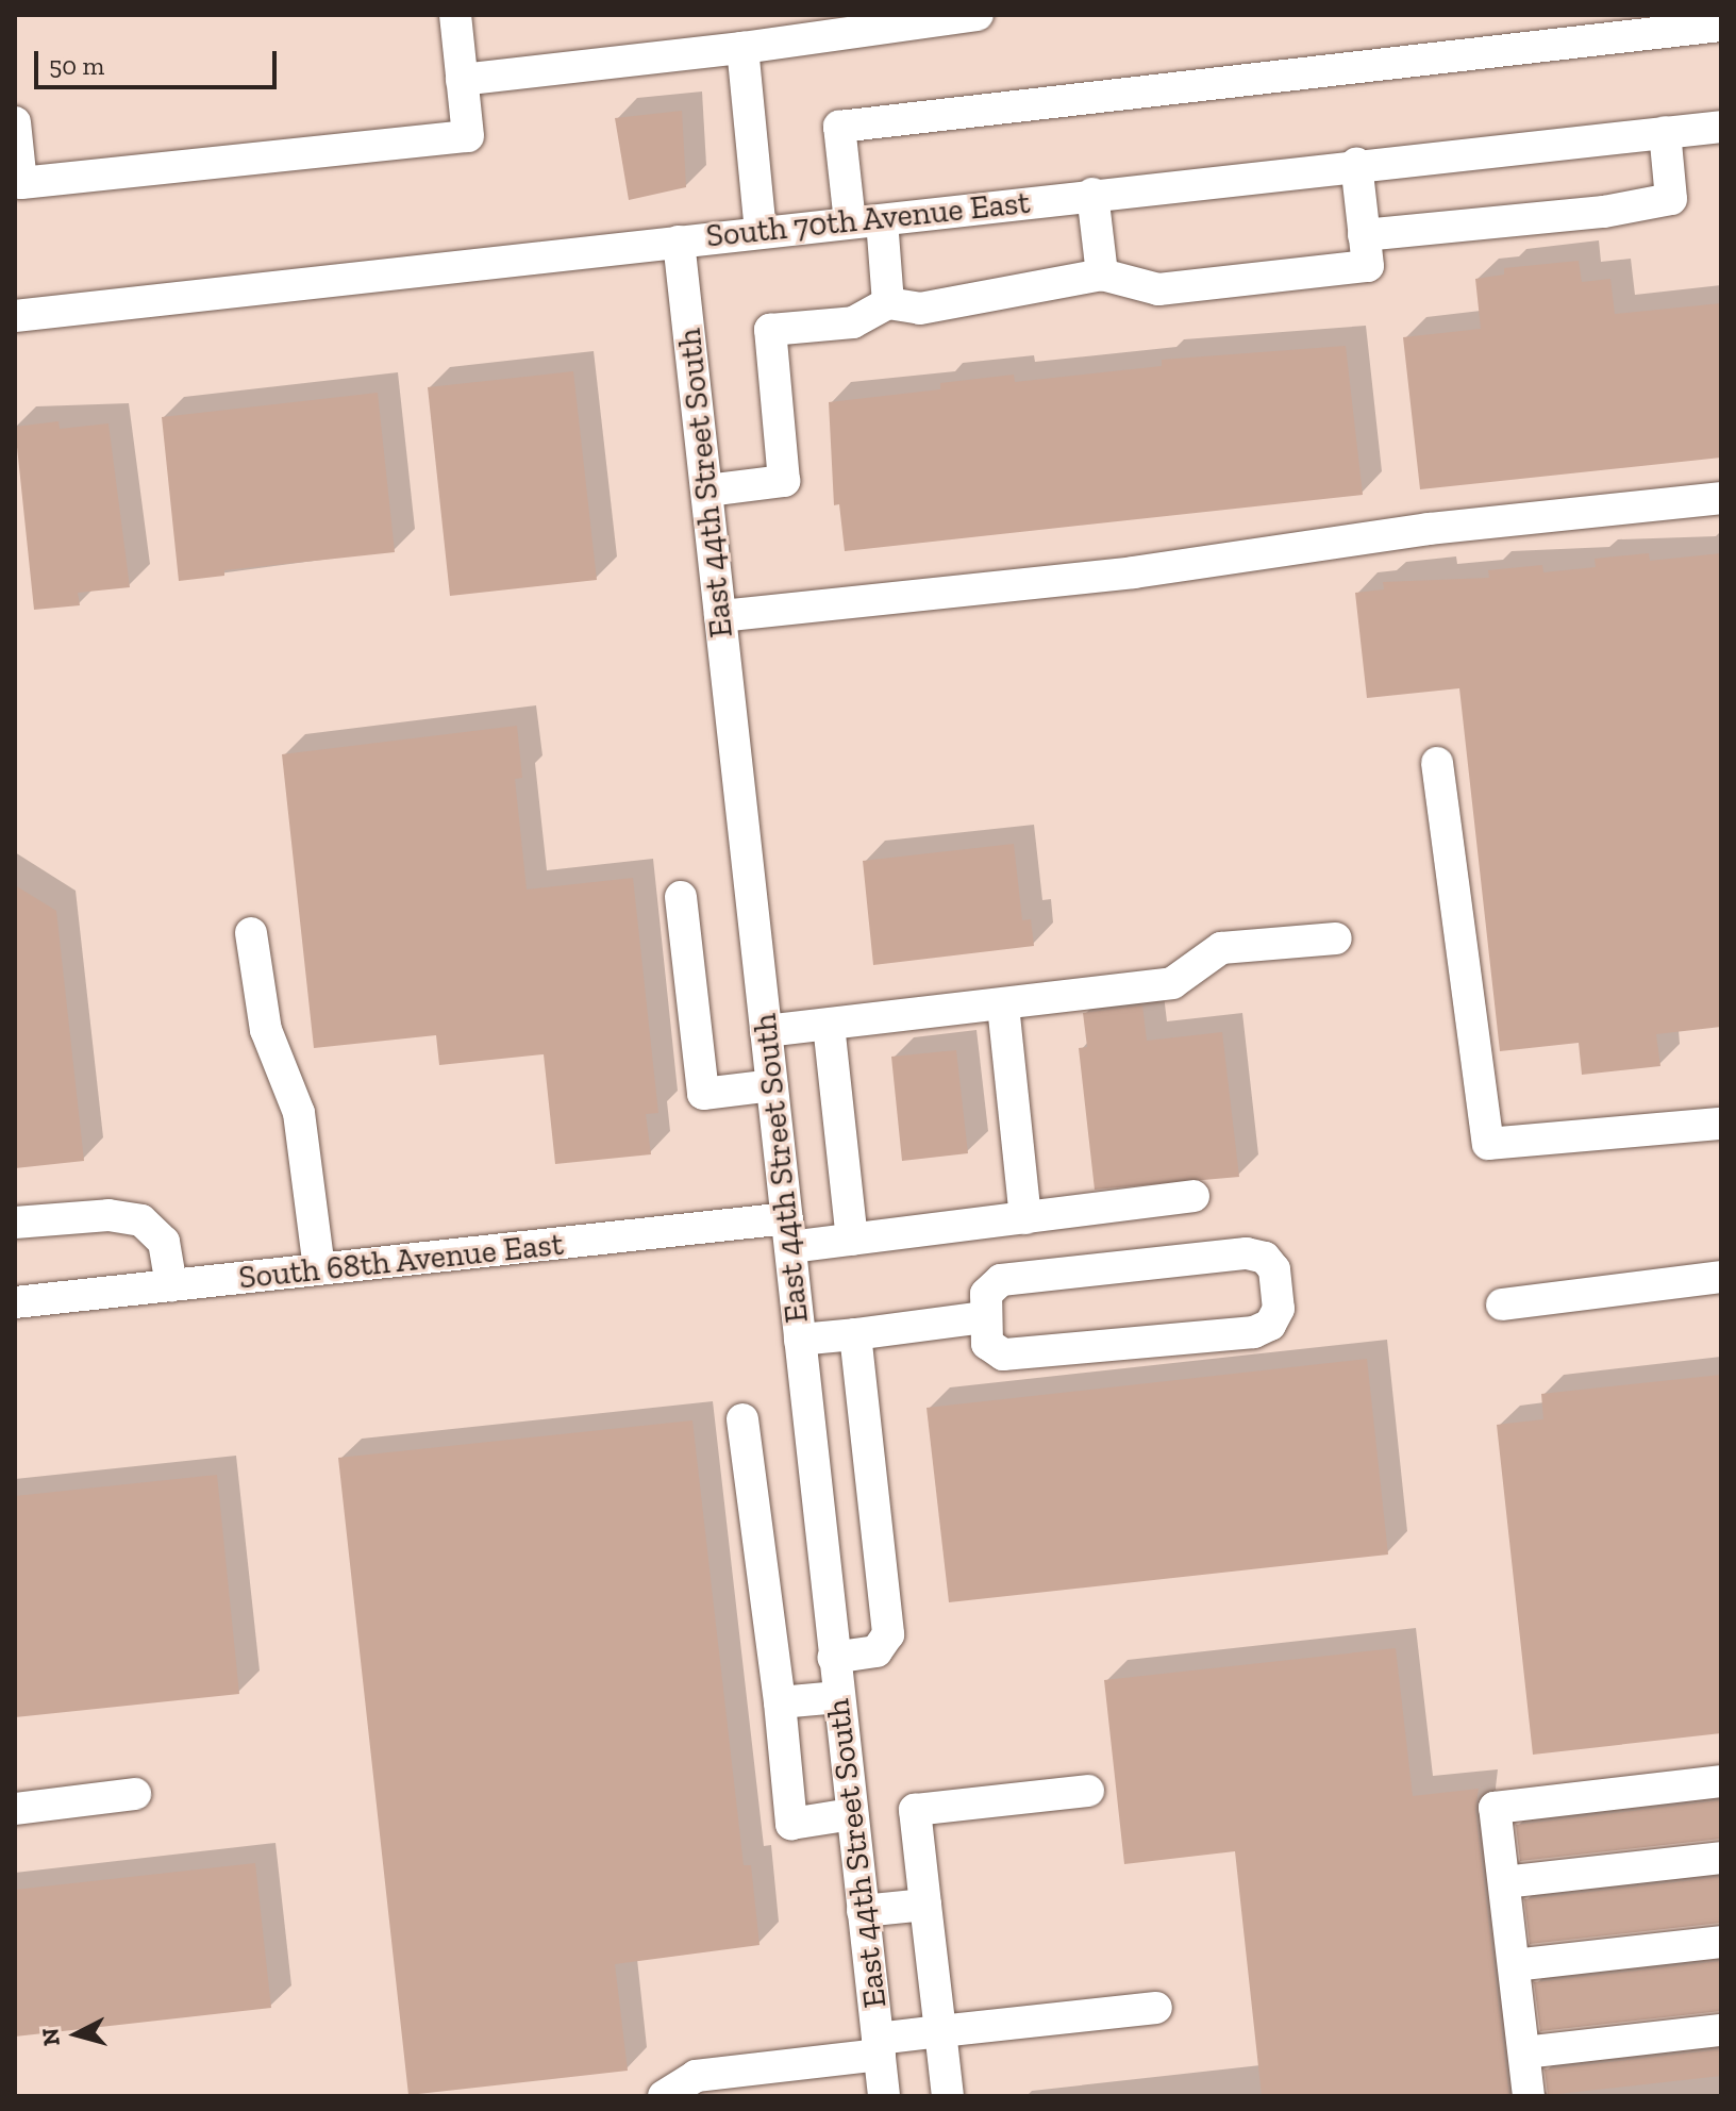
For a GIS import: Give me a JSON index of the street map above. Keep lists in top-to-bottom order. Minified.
{"streets":{"street":["South 70th Avenue East","East 44th Street South","South 68th Avenue East"]},"crossings":[["South 70th Avenue East","East 44th Street South"],["East 44th Street South","South 68th Avenue East"]],"scale_bar":"50 m","north":"left"}
